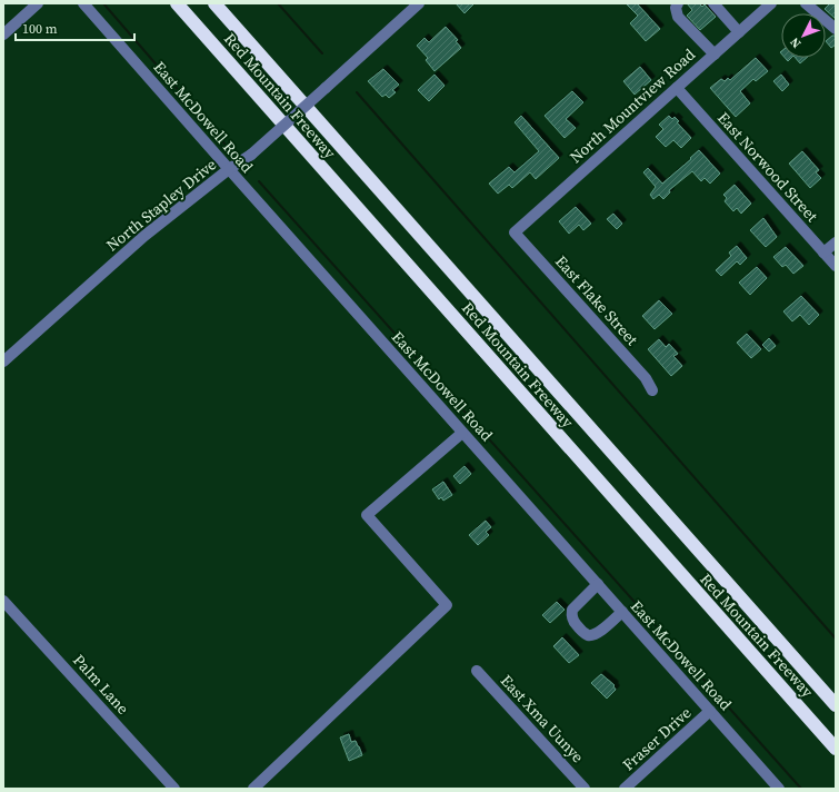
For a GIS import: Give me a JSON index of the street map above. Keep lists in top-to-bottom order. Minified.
{"streets":{"highway":["Red Mountain Freeway"],"street":["North Mountview Road","East McDowell Road","East Norwood Street","North Stapley Drive","East Flake Street","Palm Lane","East Xma Uunye","Fraser Drive"]},"crossings":[["North Mountview Road","East Norwood Street"],["North Mountview Road","East Flake Street"],["East McDowell Road","North Stapley Drive"],["East McDowell Road","Fraser Drive"]],"scale_bar":"100 m","north":"bottom left"}
